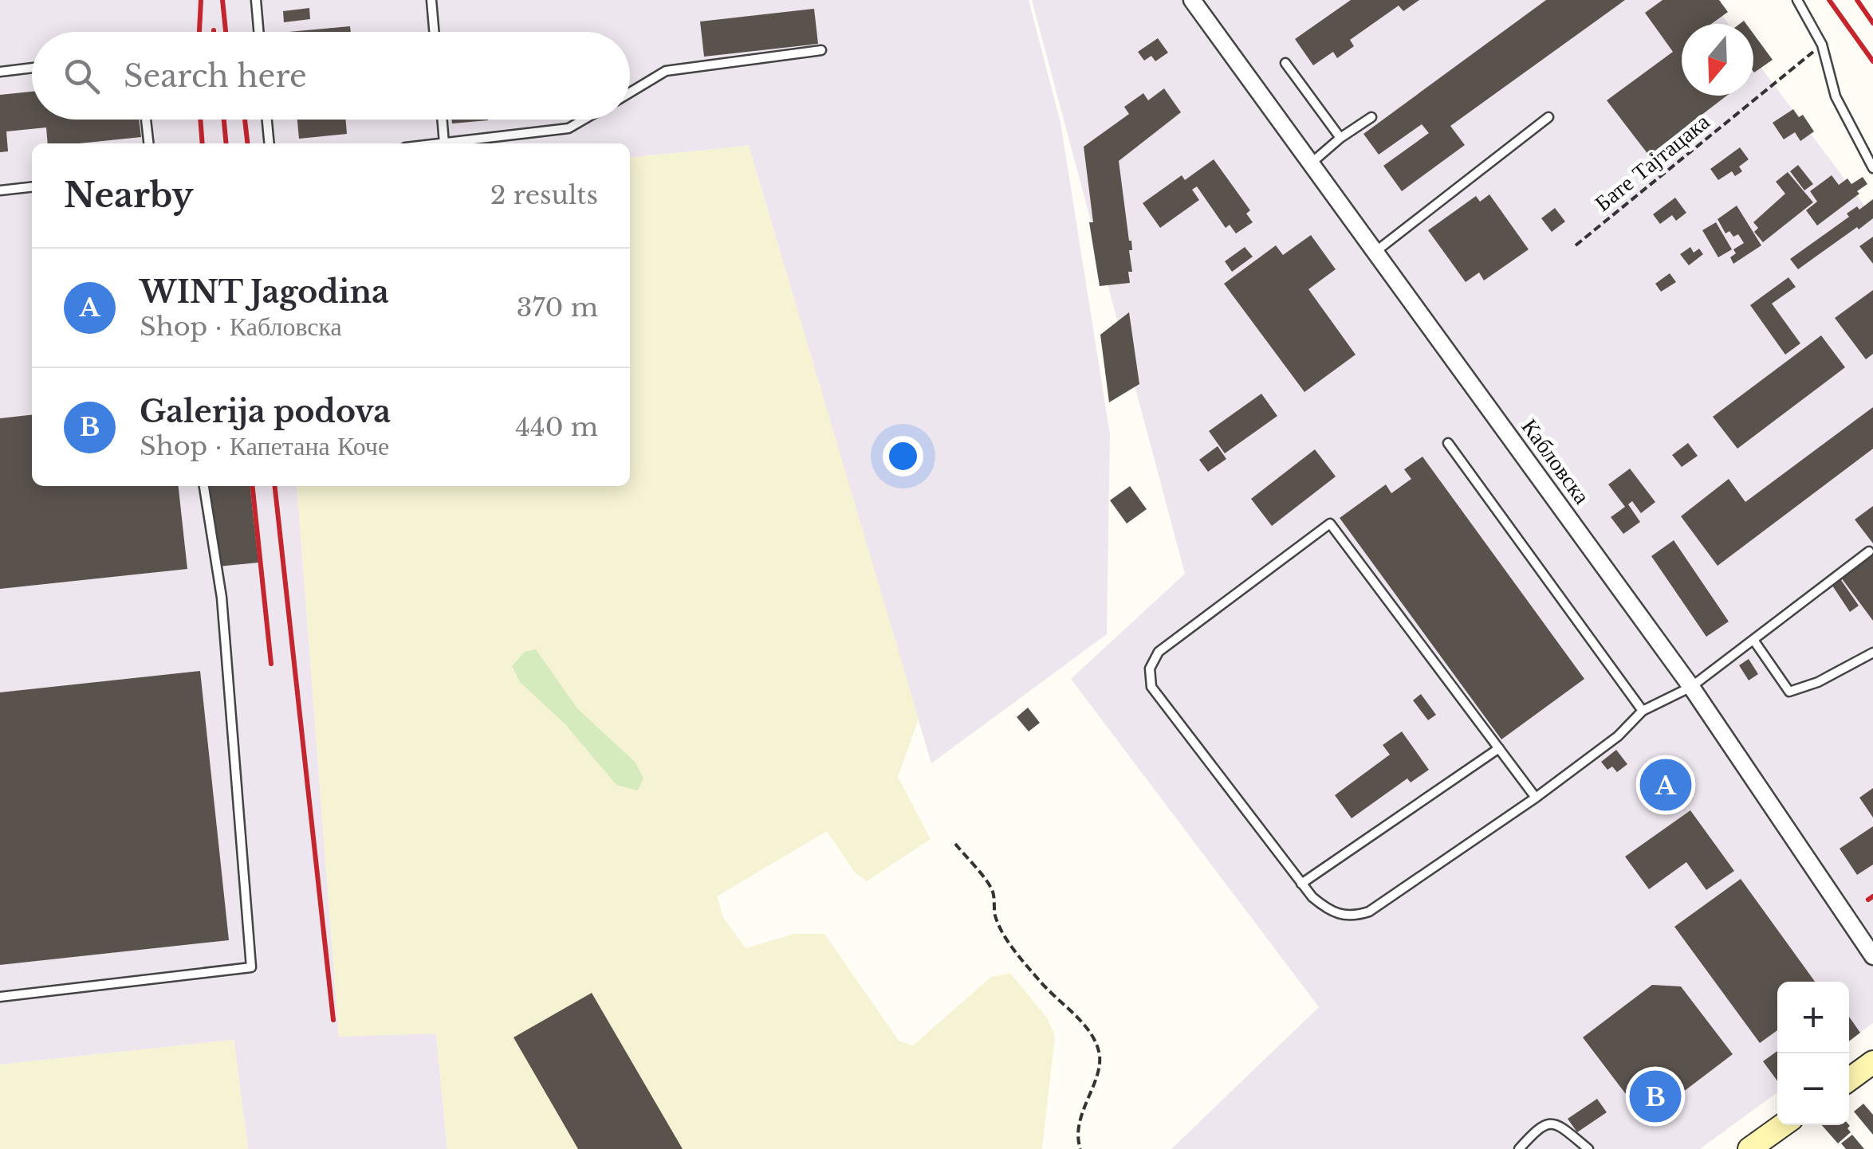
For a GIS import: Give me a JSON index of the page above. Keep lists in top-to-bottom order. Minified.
{"streets":{"street":["Кабловска"],"path":["Бате Тајтацака"]},"north":"bottom","page":{"search":"Search here","heading":["Nearby","2 results"],"list":[{"mark":"A","name":"WINT Jagodina","note":"Shop · Кабловска","value":"370 m"},{"mark":"B","name":"Galerija podova","note":"Shop · Капетана Коче","value":"440 m"}],"pins":["A","B"],"map_buttons":["+","−"]}}
